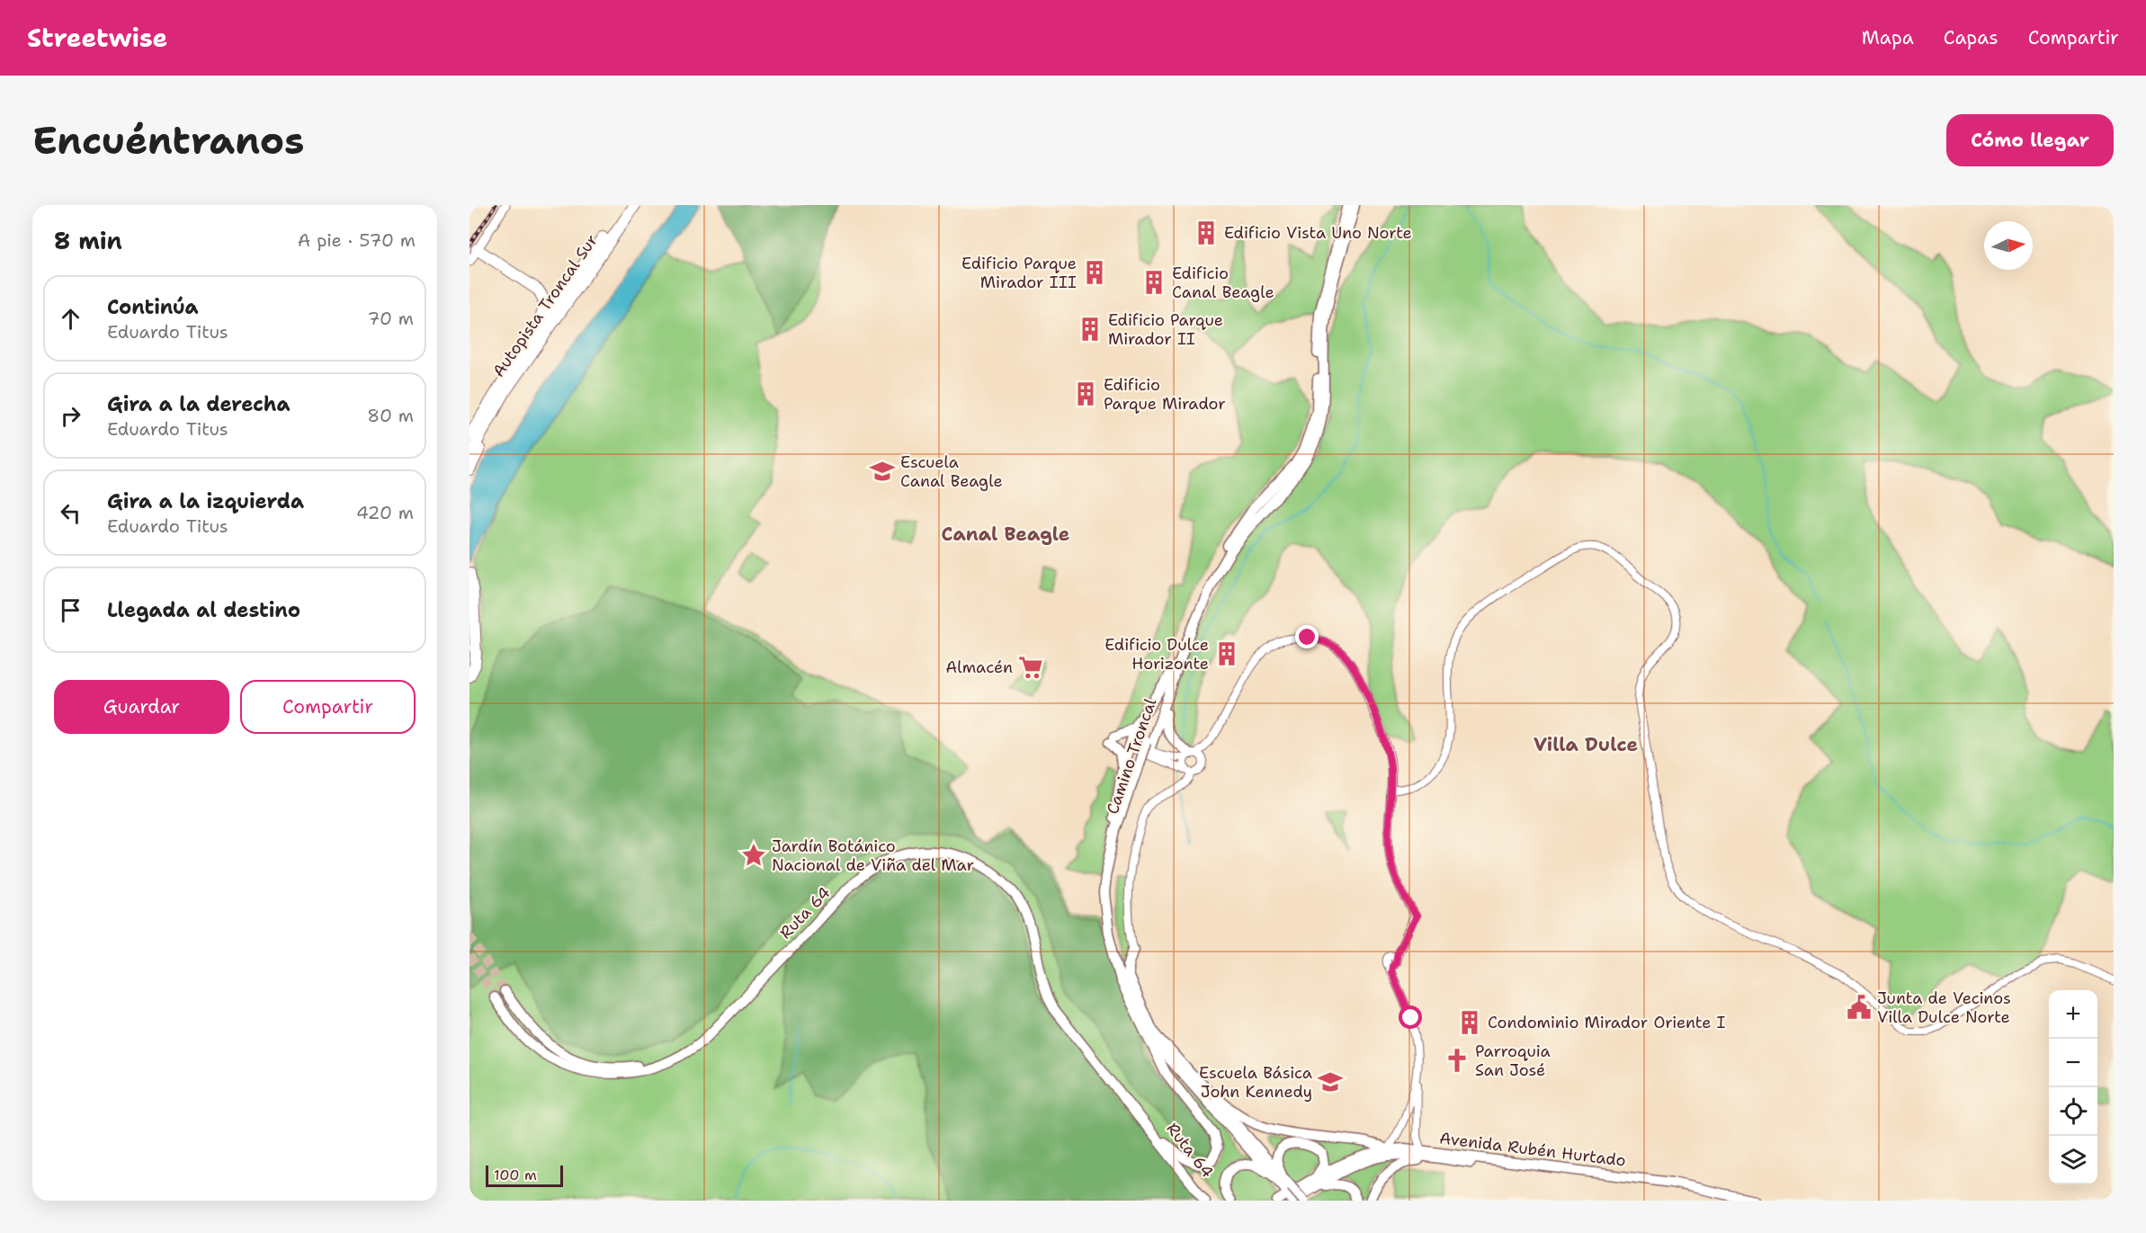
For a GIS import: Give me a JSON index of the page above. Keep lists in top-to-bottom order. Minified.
{"streets":{"highway":["Autopista Troncal Sur"],"main road":["Camino Troncal","Ruta 64","Avenida Rubén Hurtado"]},"crossings":[["Camino Troncal","Avenida Rubén Hurtado"]],"districts":["Canal Beagle","Villa Dulce"],"places":{"building":["Edificio Vista Uno Norte","Edificio Parque Mirador III","Edificio Canal Beagle","Edificio Parque Mirador II","Edificio Parque Mirador","Edificio Dulce Horizonte","Condominio Mirador Oriente I"],"school or university":["Escuela Canal Beagle","Escuela Básica John Kennedy"],"supermarket":["Almacén"],"place":["Jardín Botánico Nacional de Viña del Mar"],"public building":["Junta de Vecinos Villa Dulce Norte"],"church":["Parroquia San José"]},"scale_bar":"100 m","north":"right","page":{"header":"Streetwise","nav":["Mapa","Capas","Compartir"],"buttons":["Cómo llegar",["Guardar","Compartir"]],"title":"Encuéntranos","heading":["8 min","A pie · 570 m"],"list":[["Continúa","Eduardo Titus","70 m"],["Gira a la derecha","Eduardo Titus","80 m"],["Gira a la izquierda","Eduardo Titus","420 m"],"Llegada al destino"],"map_buttons":["+","−"],"scale":"100 m"}}
